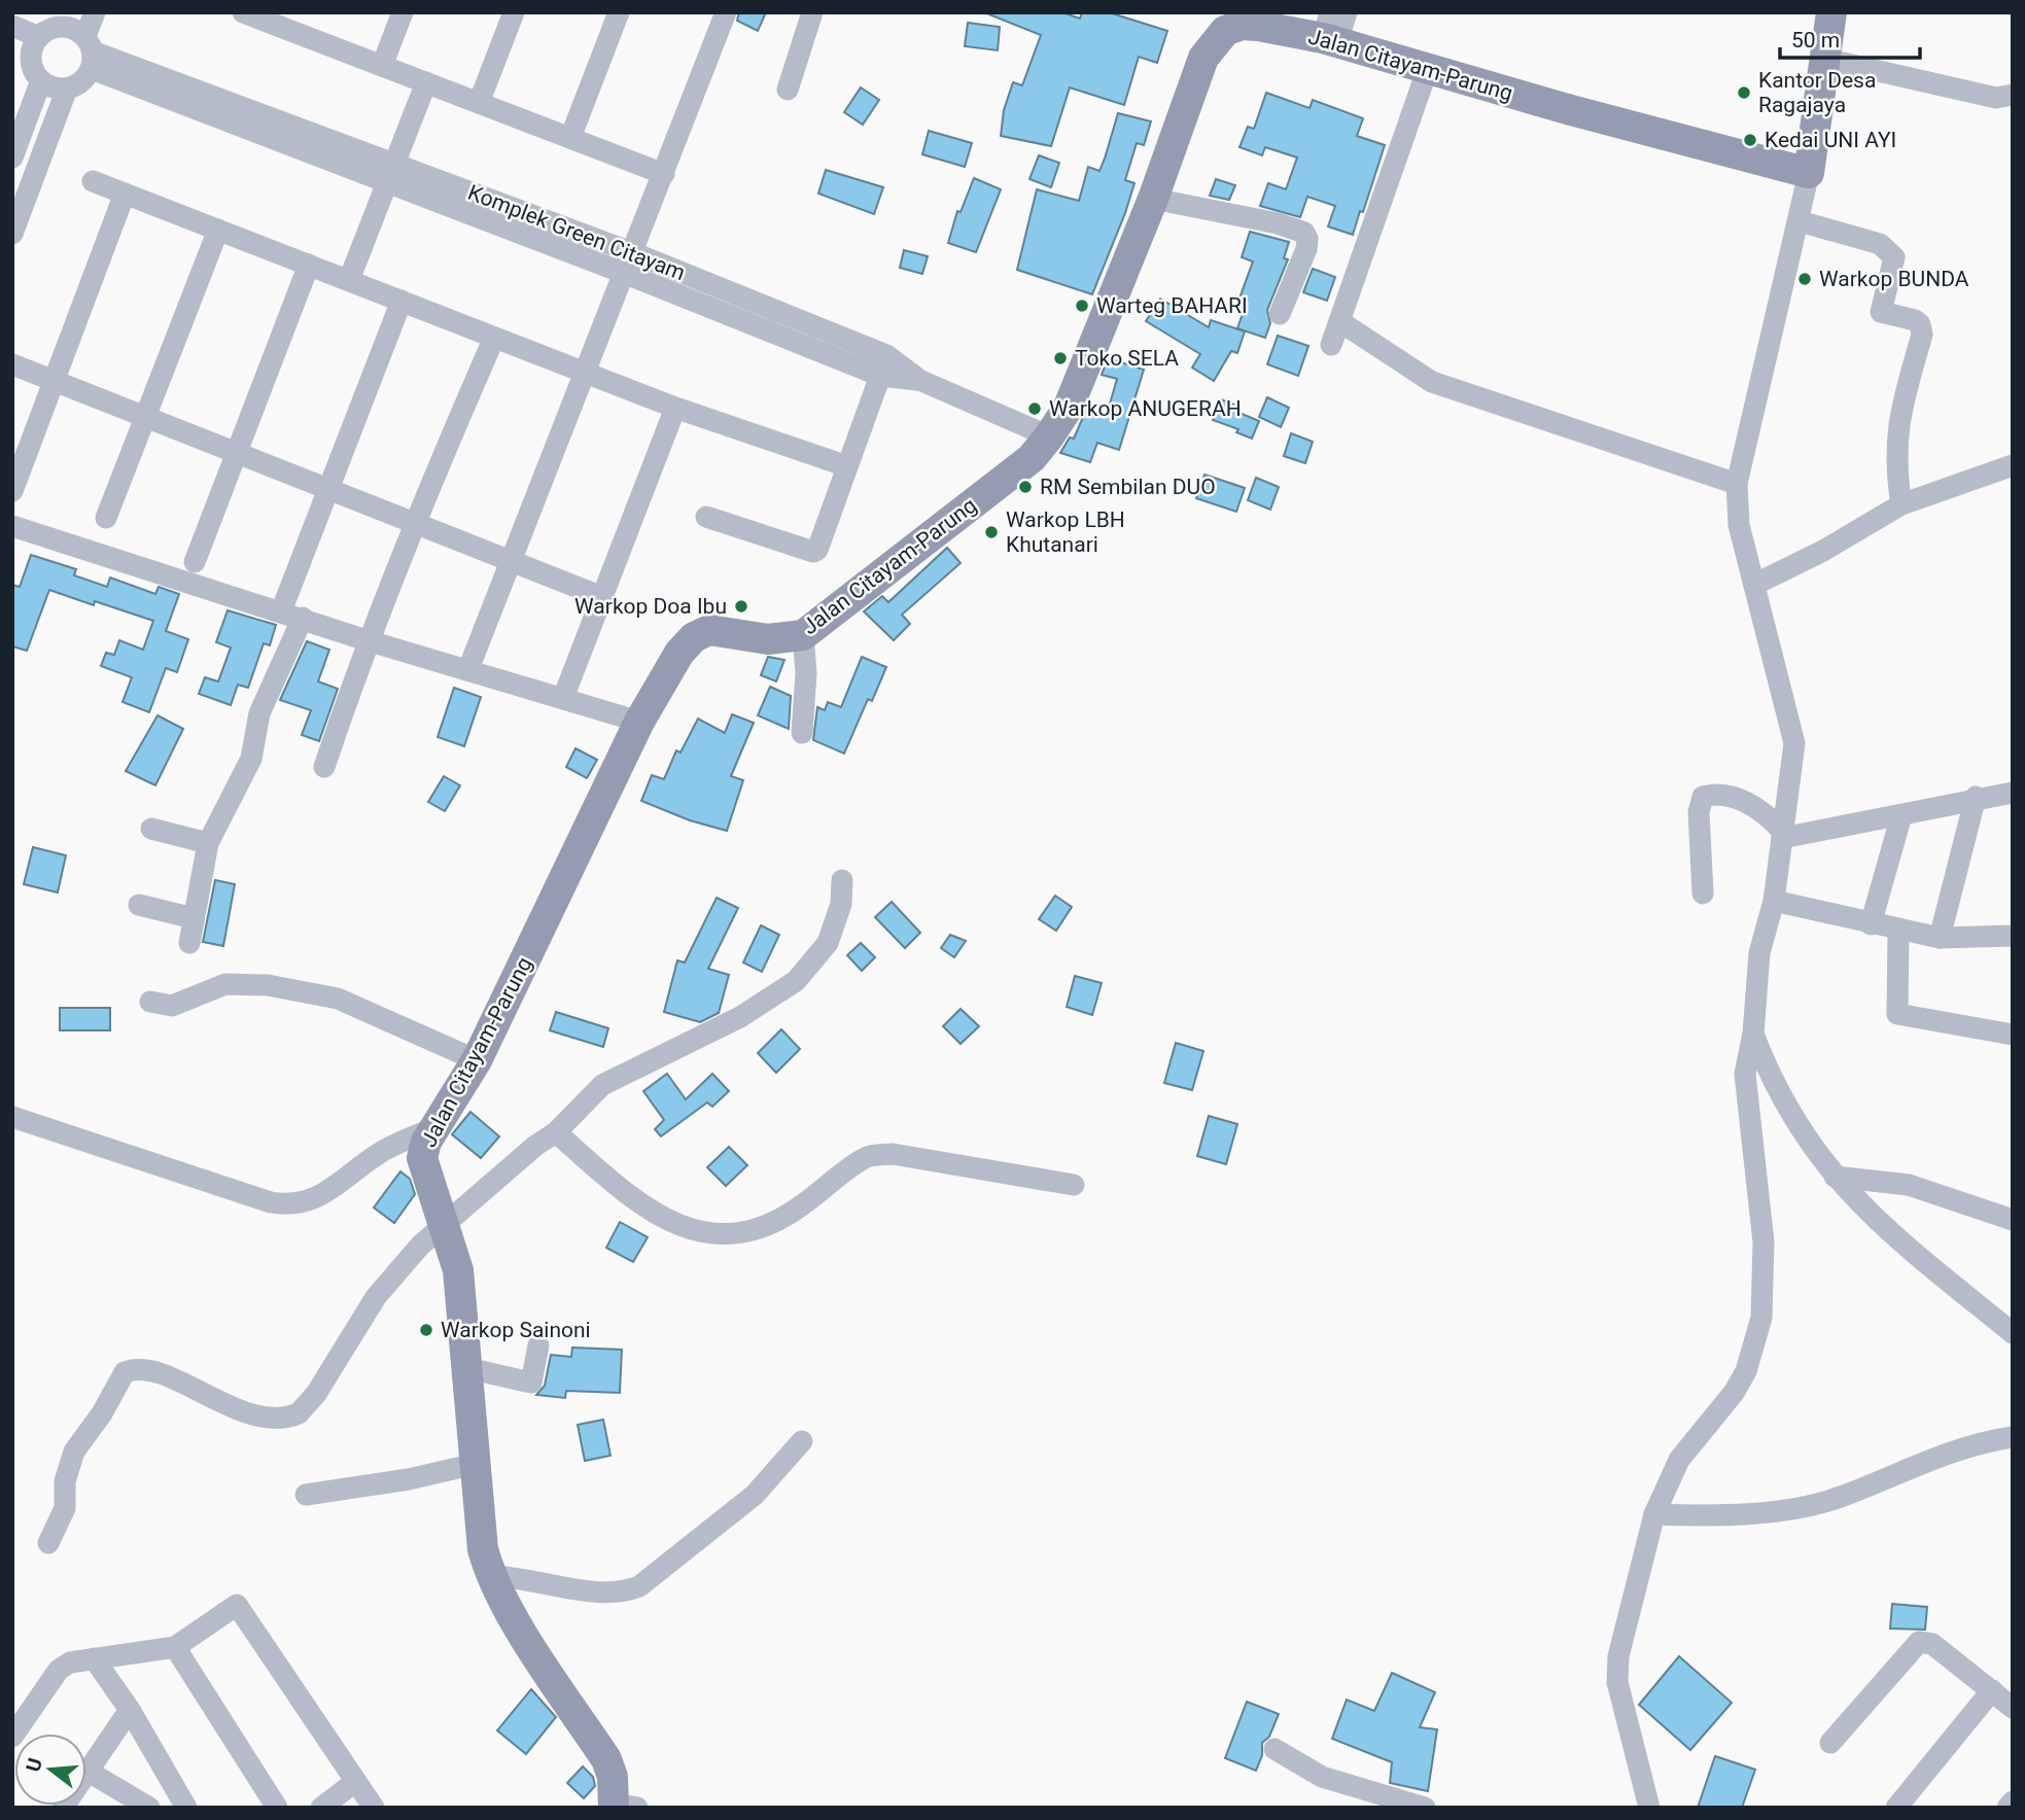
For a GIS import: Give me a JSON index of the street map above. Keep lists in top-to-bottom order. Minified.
{"streets":{"street":["Jalan Citayam-Parung","Komplek Green Citayam"]},"crossings":[["Jalan Citayam-Parung","Komplek Green Citayam"]],"places":["Kantor Desa Ragajaya","Kedai UNI AYI","Warkop BUNDA","Warteg BAHARI","Toko SELA","Warkop ANUGERAH","RM Sembilan DUO","Warkop LBH Khutanari","Warkop Doa Ibu","Warkop Sainoni"],"scale_bar":"50 m","north":"left"}
